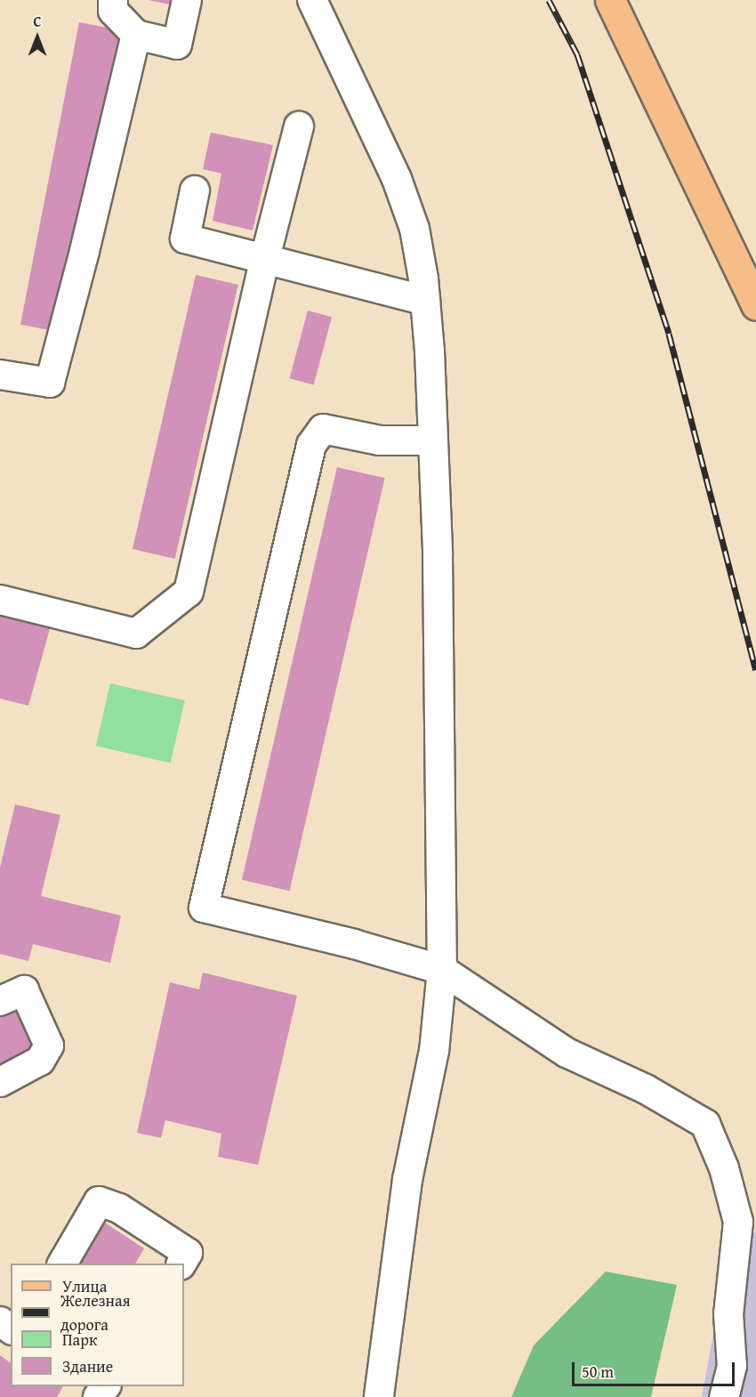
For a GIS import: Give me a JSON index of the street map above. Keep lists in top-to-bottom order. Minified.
{"legend":["Улица","Железная дорога","Парк","Здание"],"scale_bar":"50 m","north":"top"}
